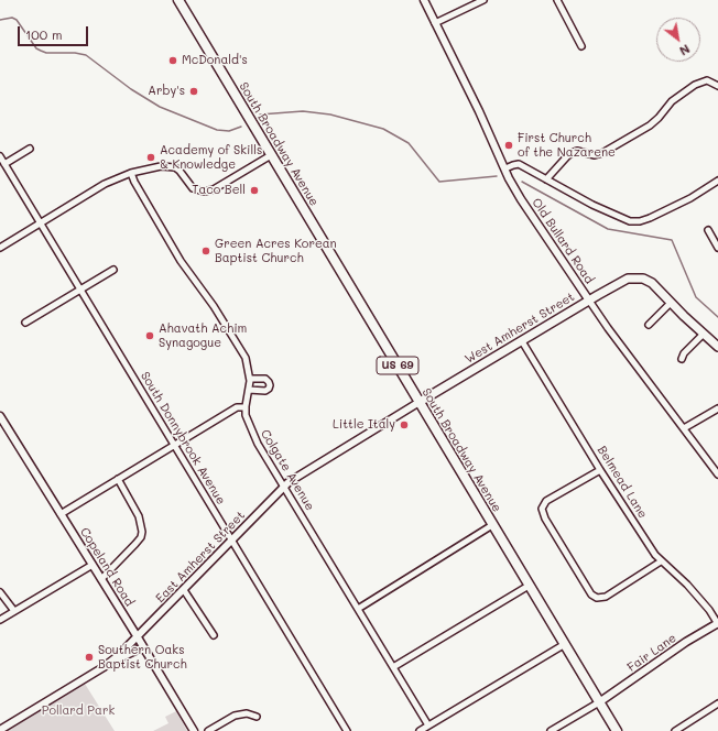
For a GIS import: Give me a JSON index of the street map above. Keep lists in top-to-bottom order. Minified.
{"streets":{"main road":["South Broadway Avenue","West Amherst Street","US 69"],"street":["Old Bullard Road","South Donnybrook Avenue","Colgate Avenue","Belmead Lane","East Amherst Street","Copeland Road","Fair Lane"]},"crossings":[["South Broadway Avenue","West Amherst Street"],["South Broadway Avenue","East Amherst Street"],["South Broadway Avenue","Fair Lane"],["Old Bullard Road","West Amherst Street"],["West Amherst Street","Belmead Lane"],["West Amherst Street","East Amherst Street"],["South Donnybrook Avenue","East Amherst Street"],["Colgate Avenue","East Amherst Street"],["Belmead Lane","Fair Lane"],["East Amherst Street","Copeland Road"]],"parks":["Pollard Park"],"places":["McDonald's","Arby's","First Church of the Nazarene","Academy of Skills & Knowledge","Taco Bell","Green Acres Korean Baptist Church","Ahavath Achim Synagogue","Little Italy","Southern Oaks Baptist Church"],"scale_bar":"100 m","north":"bottom right"}
